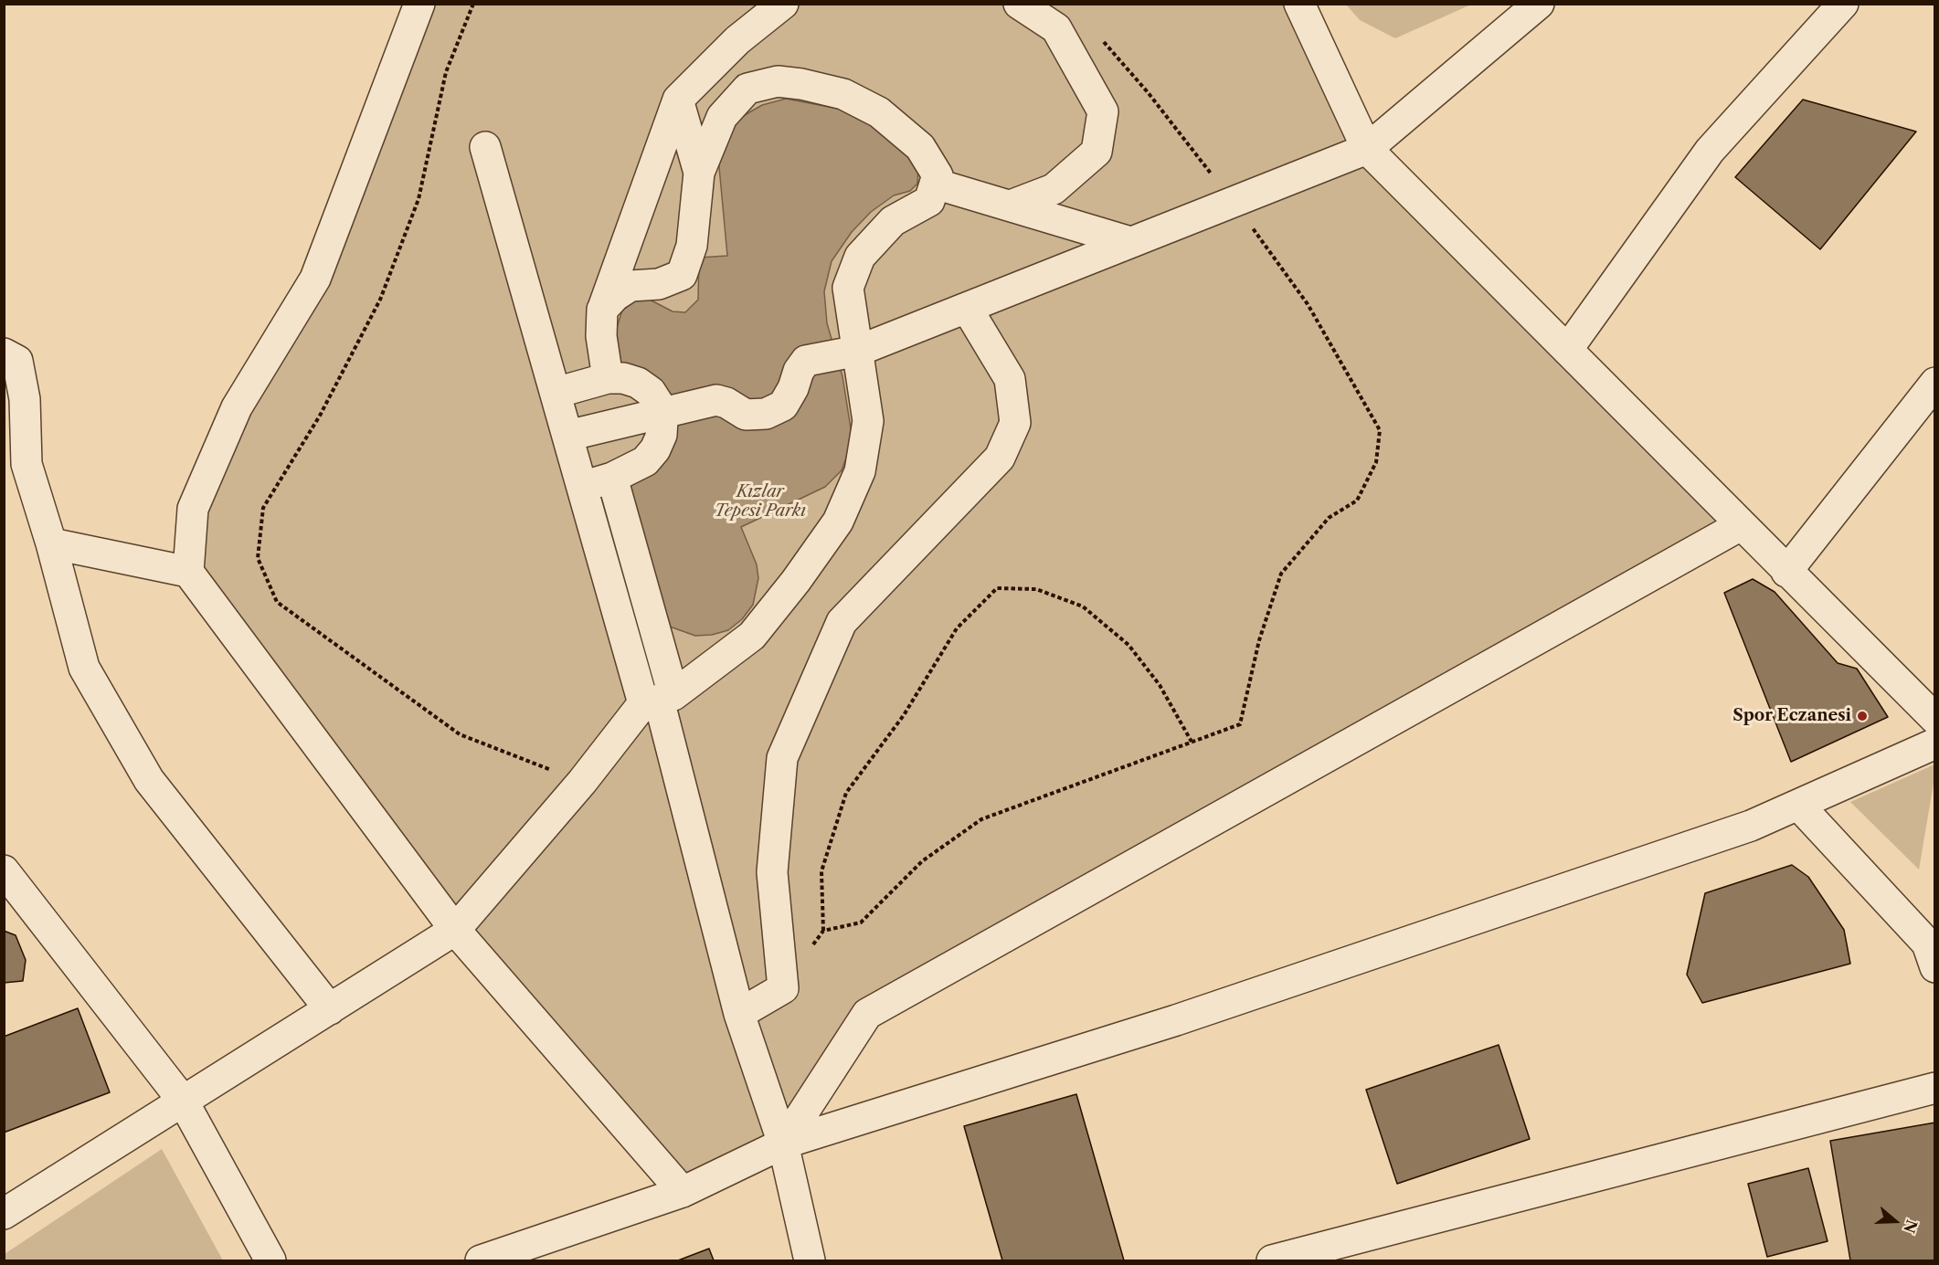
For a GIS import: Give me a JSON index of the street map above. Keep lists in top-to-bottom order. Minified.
{"parks":["Kızlar Tepesi Parkı"],"places":["Spor Eczanesi"],"north":"right"}
